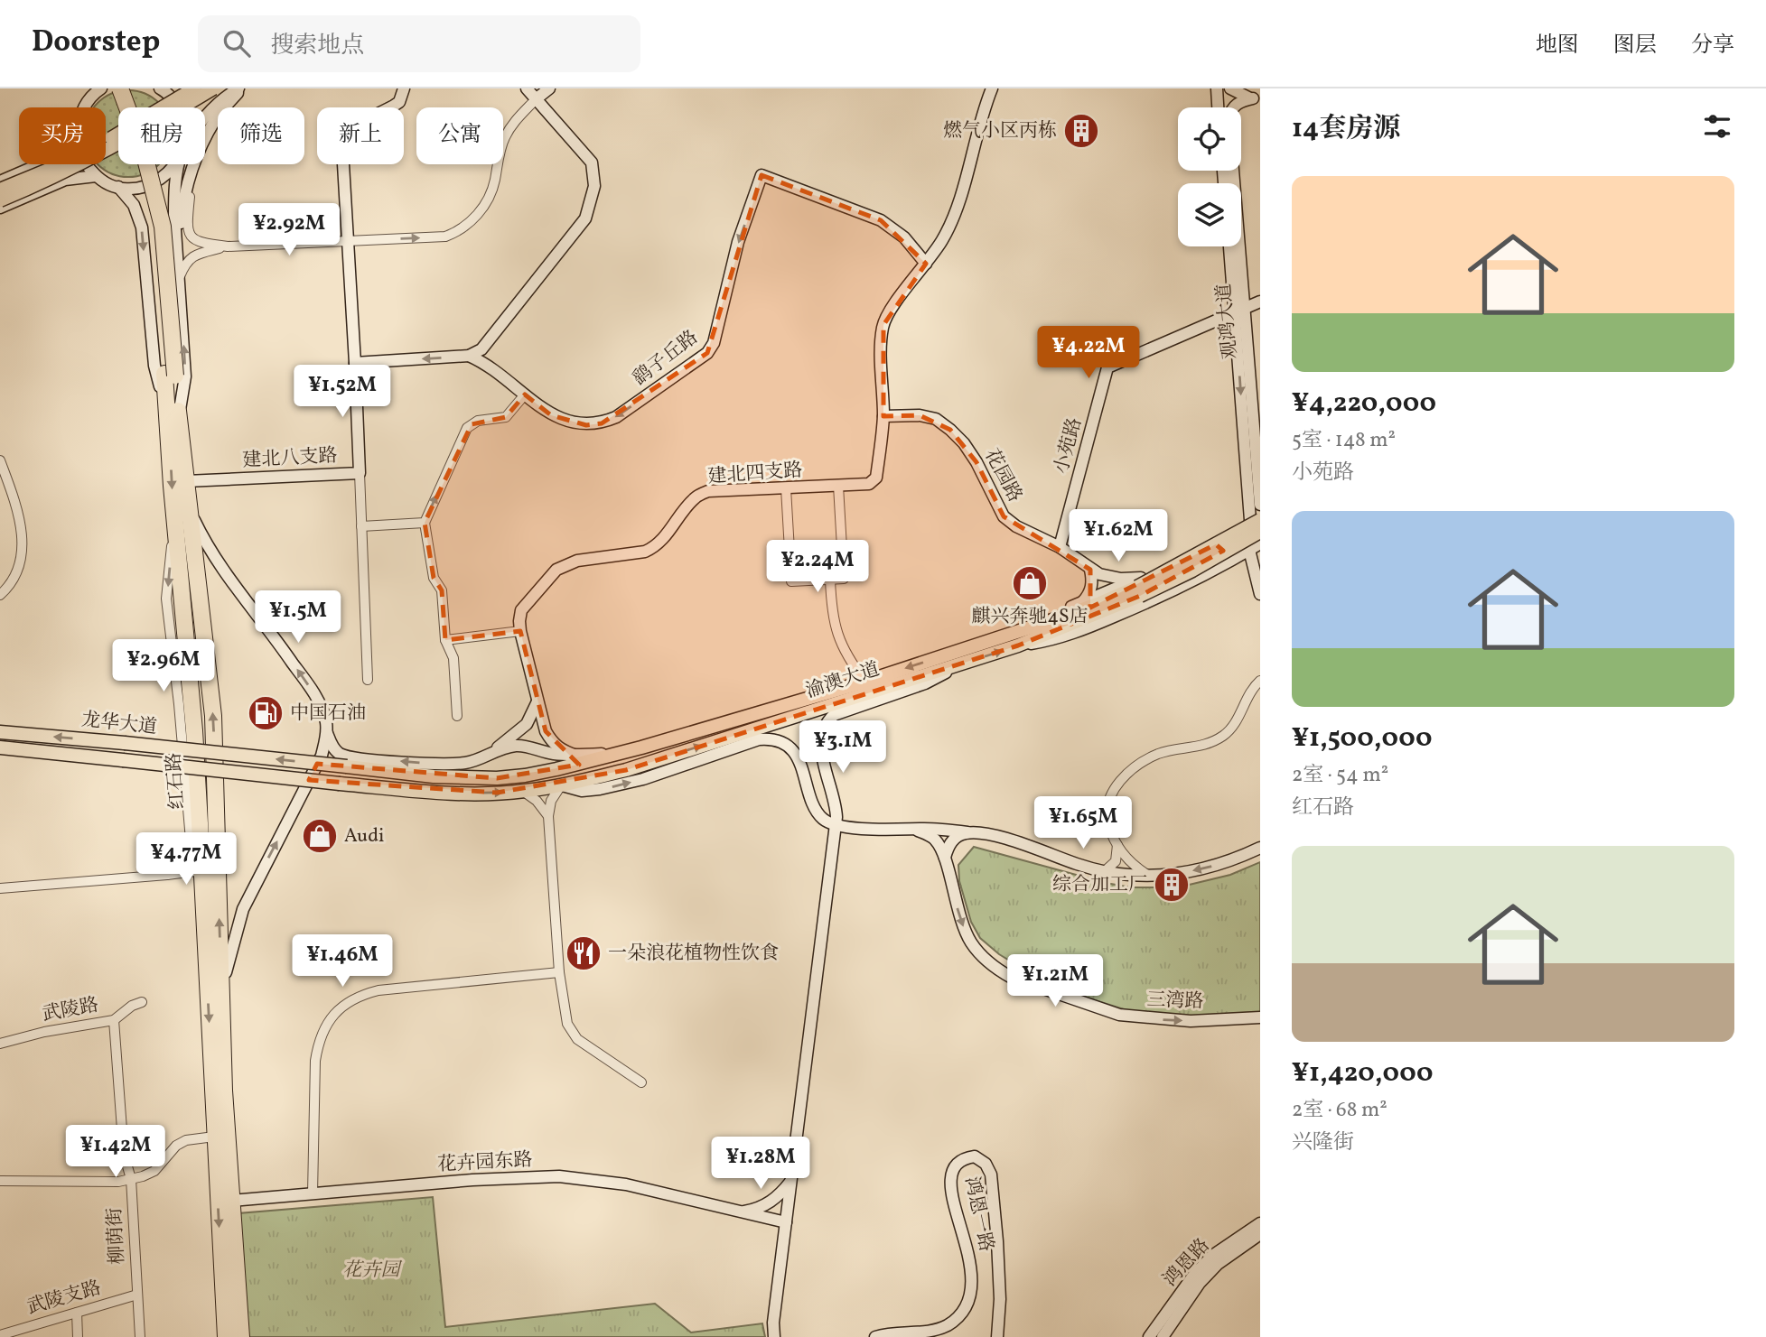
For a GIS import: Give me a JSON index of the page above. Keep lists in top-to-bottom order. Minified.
{"streets":{"highway":["红石路"],"main road":["渝澳大道","龙华大道"],"street":["观鸿大道","鹞子丘路","小苑路","建北八支路","建北四支路","花园路","三湾路","武陵路","花卉园东路","鸿恩一路","柳荫街","鸿恩路","武陵支路"]},"crossings":[["观鸿大道","小苑路"],["观鸿大道","渝澳大道"],["鹞子丘路","建北四支路"],["小苑路","花园路"],["建北八支路","红石路"],["建北四支路","花园路"],["渝澳大道","龙华大道"],["红石路","花卉园东路"],["武陵路","柳荫街"],["柳荫街","武陵支路"]],"one_way":["三湾路"],"parks":["花卉园"],"places":{"building":["燃气小区丙栋","综合加工厂"],"shop":["麒兴奔驰4S店","Audi"],"fuel station":["中国石油"],"restaurant":["一朵浪花植物性饮食"]},"page":{"header":"Doorstep","search":"搜索地点","nav":["地图","图层","分享"],"heading":"14套房源","chip":["买房","租房","筛选","新上","公寓"],"list":[{"name":"¥4,220,000","note":"5室 · 148 m² · 小苑路"},{"name":"¥1,500,000","note":"2室 · 54 m² · 红石路"},{"name":"¥1,420,000","note":"2室 · 68 m² · 兴隆街"}],"price":["¥2.92M","¥4.22M","¥1.52M","¥1.62M","¥2.24M","¥1.5M","¥2.96M","¥3.1M","¥1.65M","¥4.77M","¥1.46M","¥1.21M","¥1.42M","¥1.28M"]}}
